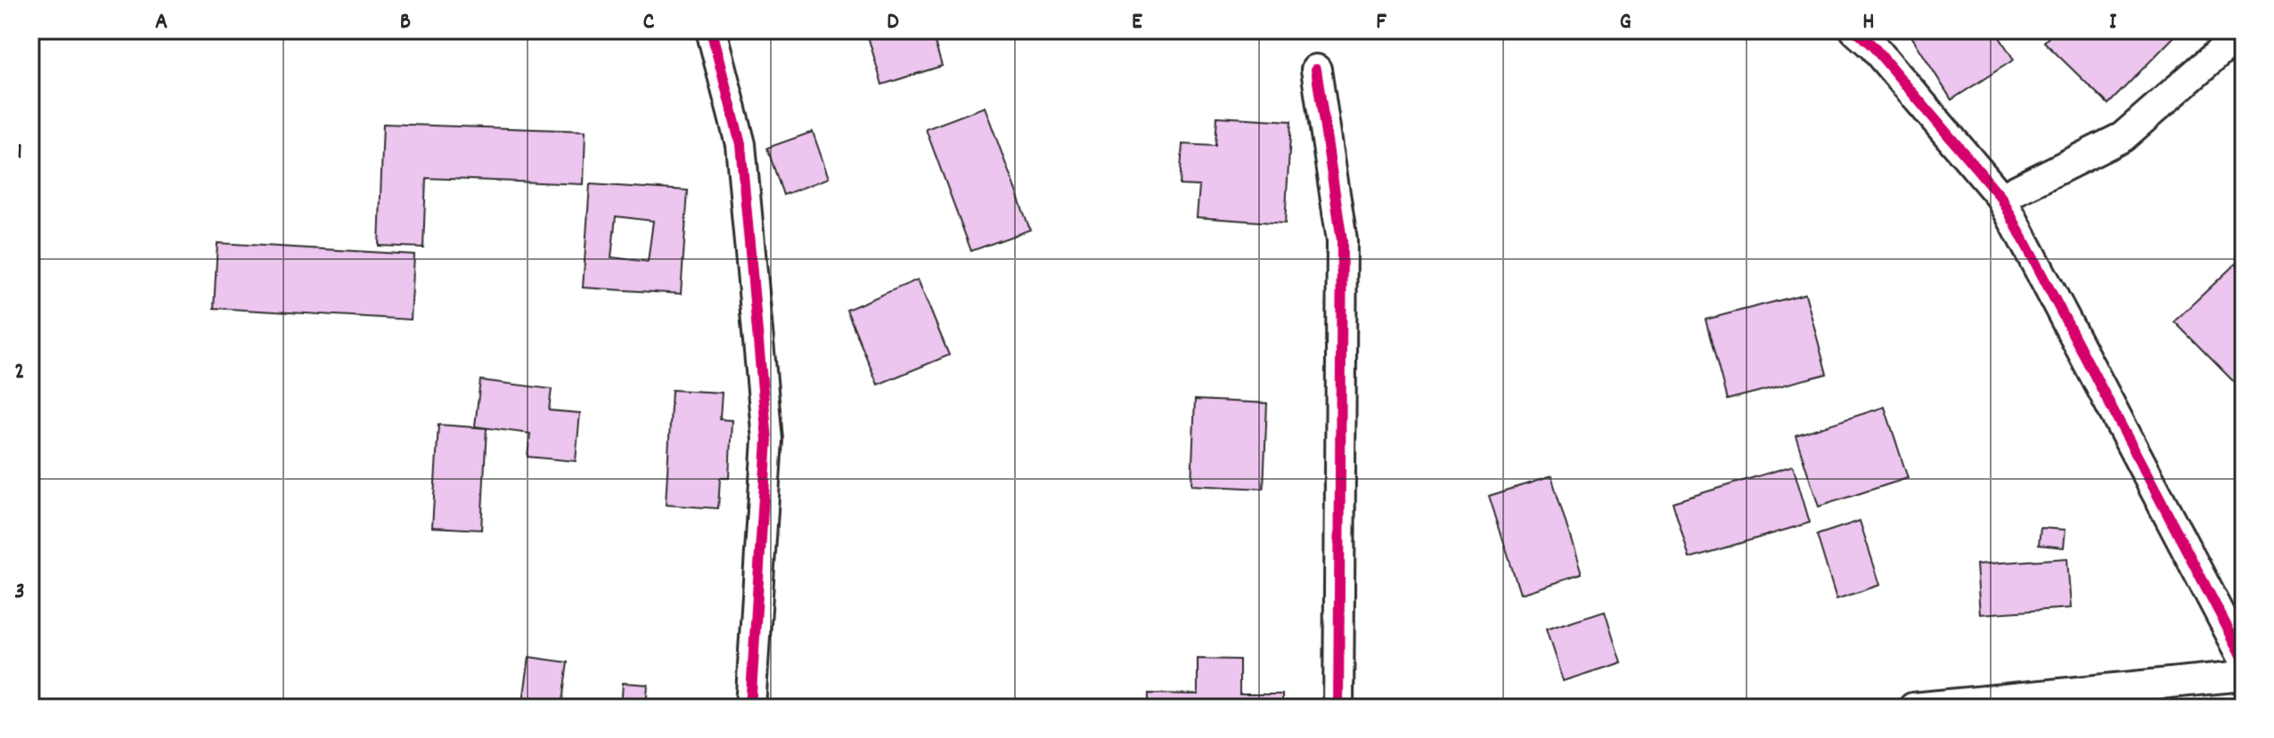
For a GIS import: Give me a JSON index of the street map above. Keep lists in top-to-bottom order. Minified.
{"grid":{"columns":["A","B","C","D","E","F","G","H","I"],"rows":["1","2","3"]}}
